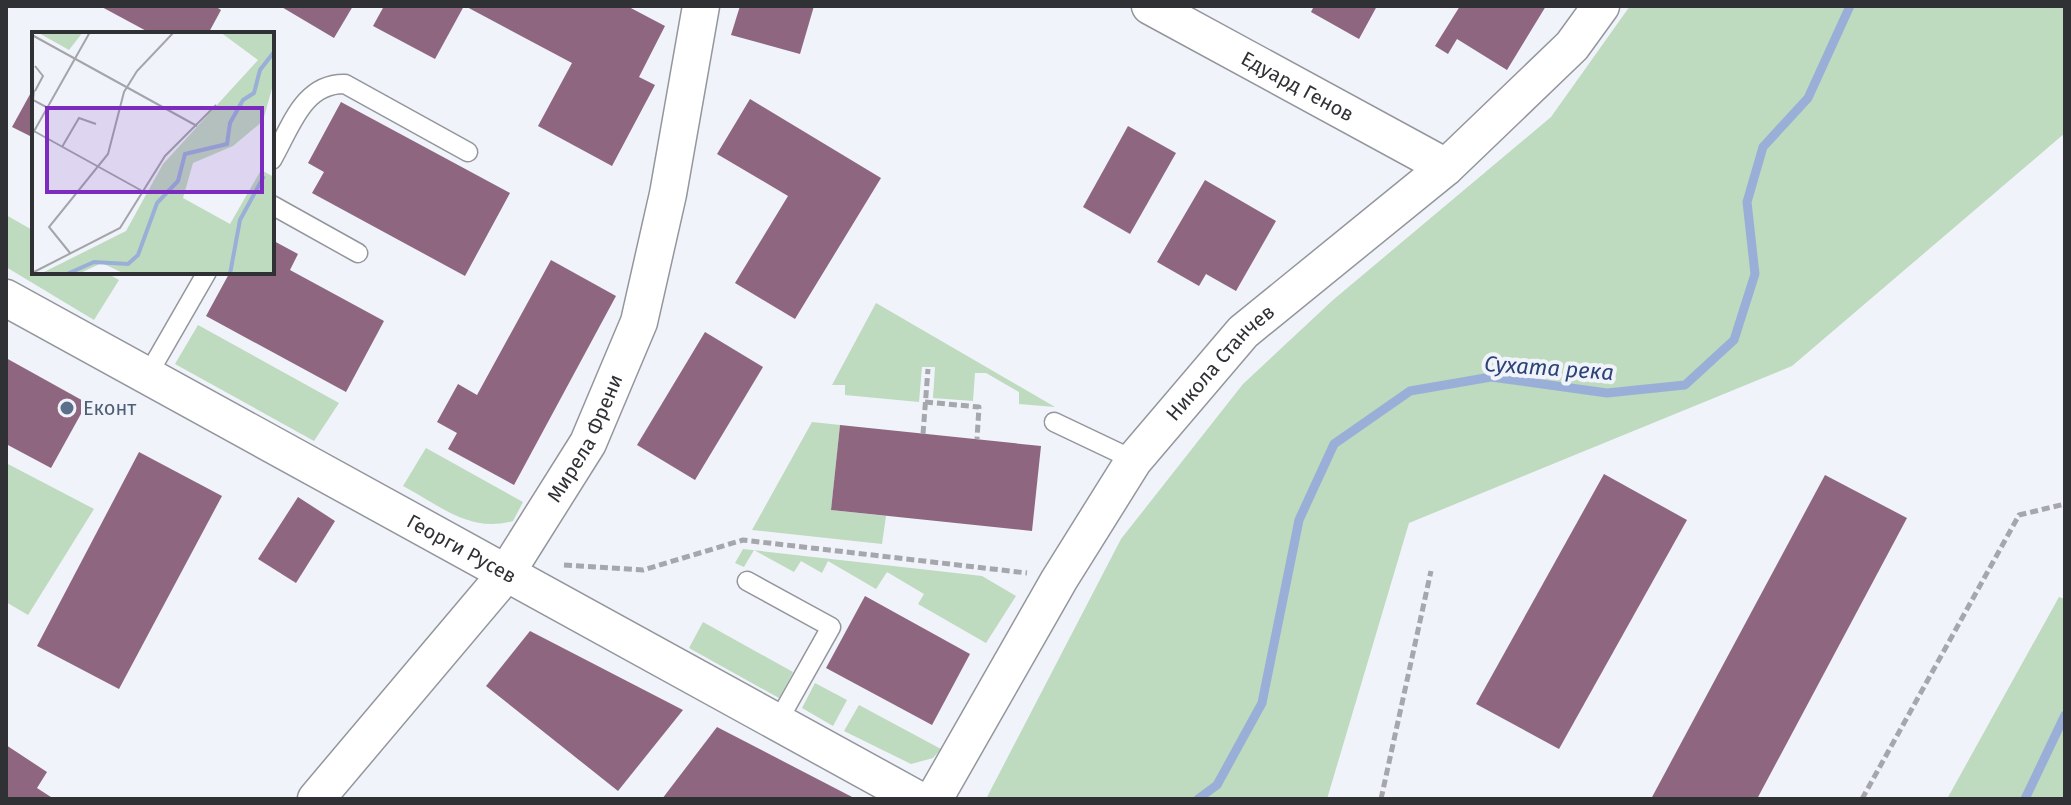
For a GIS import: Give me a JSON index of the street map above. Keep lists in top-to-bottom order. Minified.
{"streets":{"street":["Едуард Генов","Никола Станчев","Мирела Френи","Георги Русев"]},"crossings":[["Едуард Генов","Никола Станчев"],["Мирела Френи","Георги Русев"]],"water":["Сухата река"],"places":["Еконт"]}
